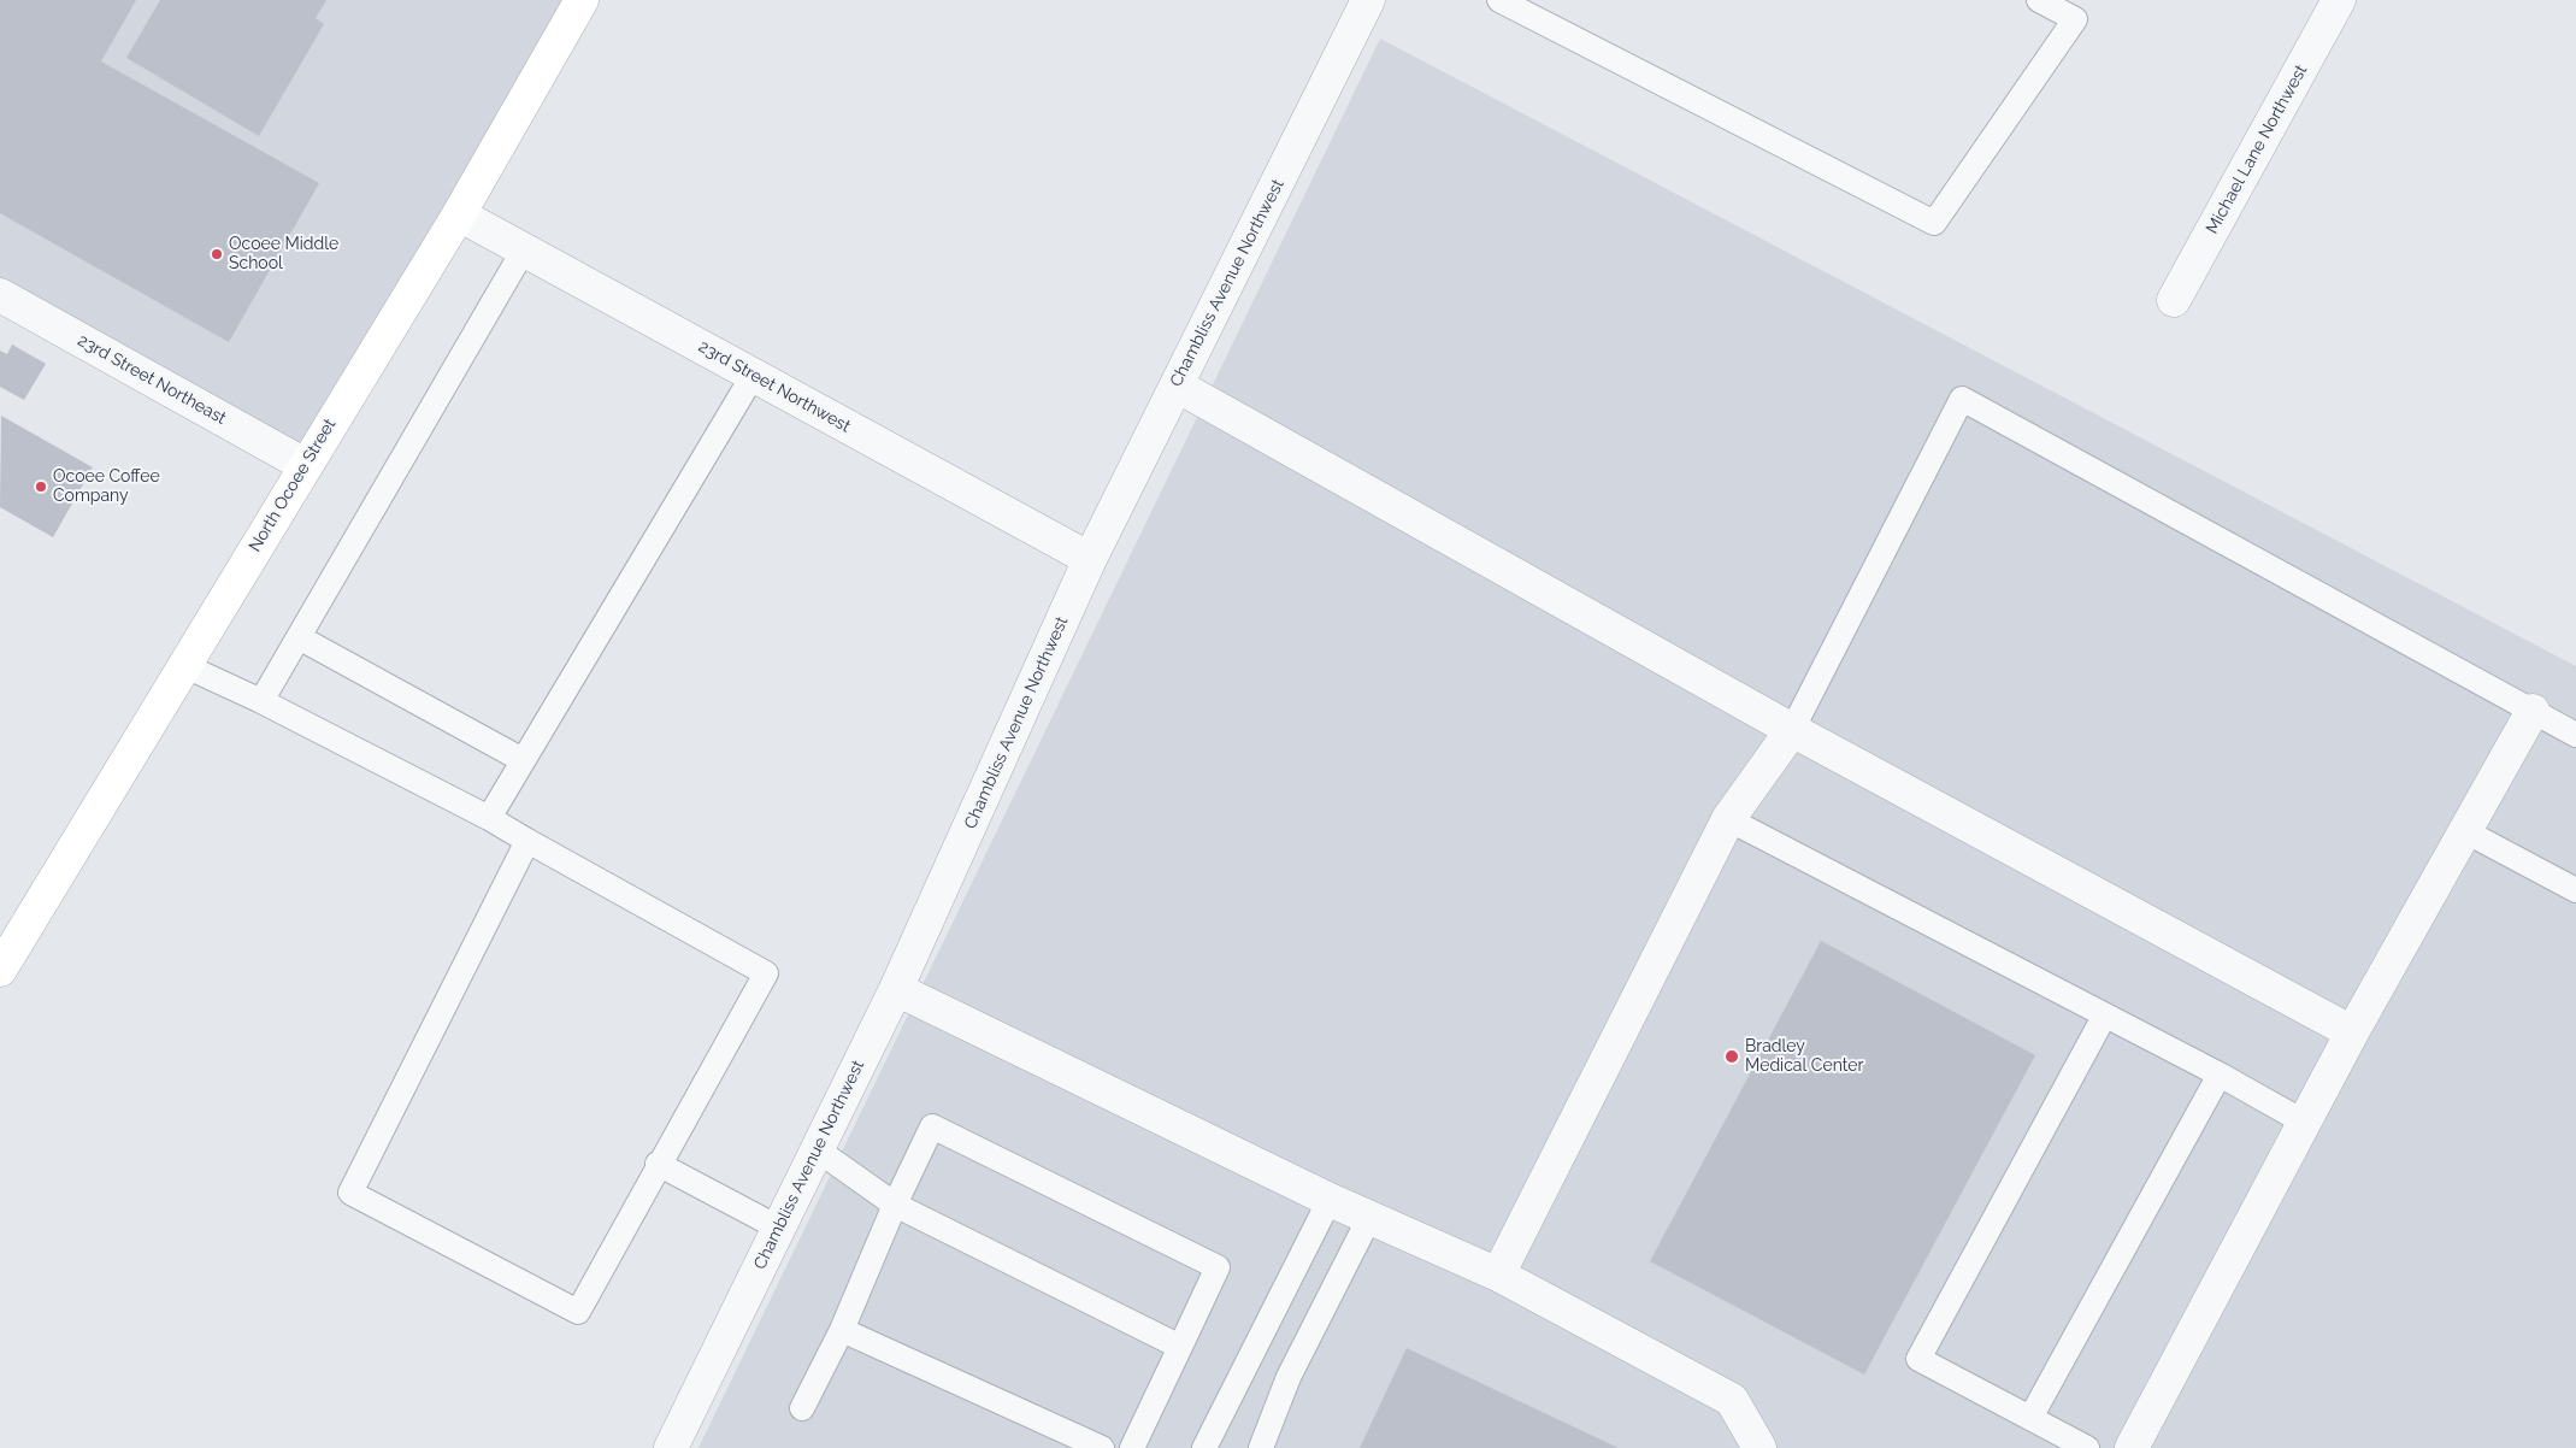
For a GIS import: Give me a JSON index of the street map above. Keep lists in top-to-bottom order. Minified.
{"streets":{"main road":["North Ocoee Street"],"street":["Michael Lane Northwest","Chambliss Avenue Northwest","23rd Street Northeast","23rd Street Northwest"]},"crossings":[["Chambliss Avenue Northwest","23rd Street Northwest"],["23rd Street Northeast","North Ocoee Street"],["23rd Street Northwest","North Ocoee Street"]],"places":["Ocoee Middle School","Ocoee Coffee Company","Bradley Medical Center"]}
